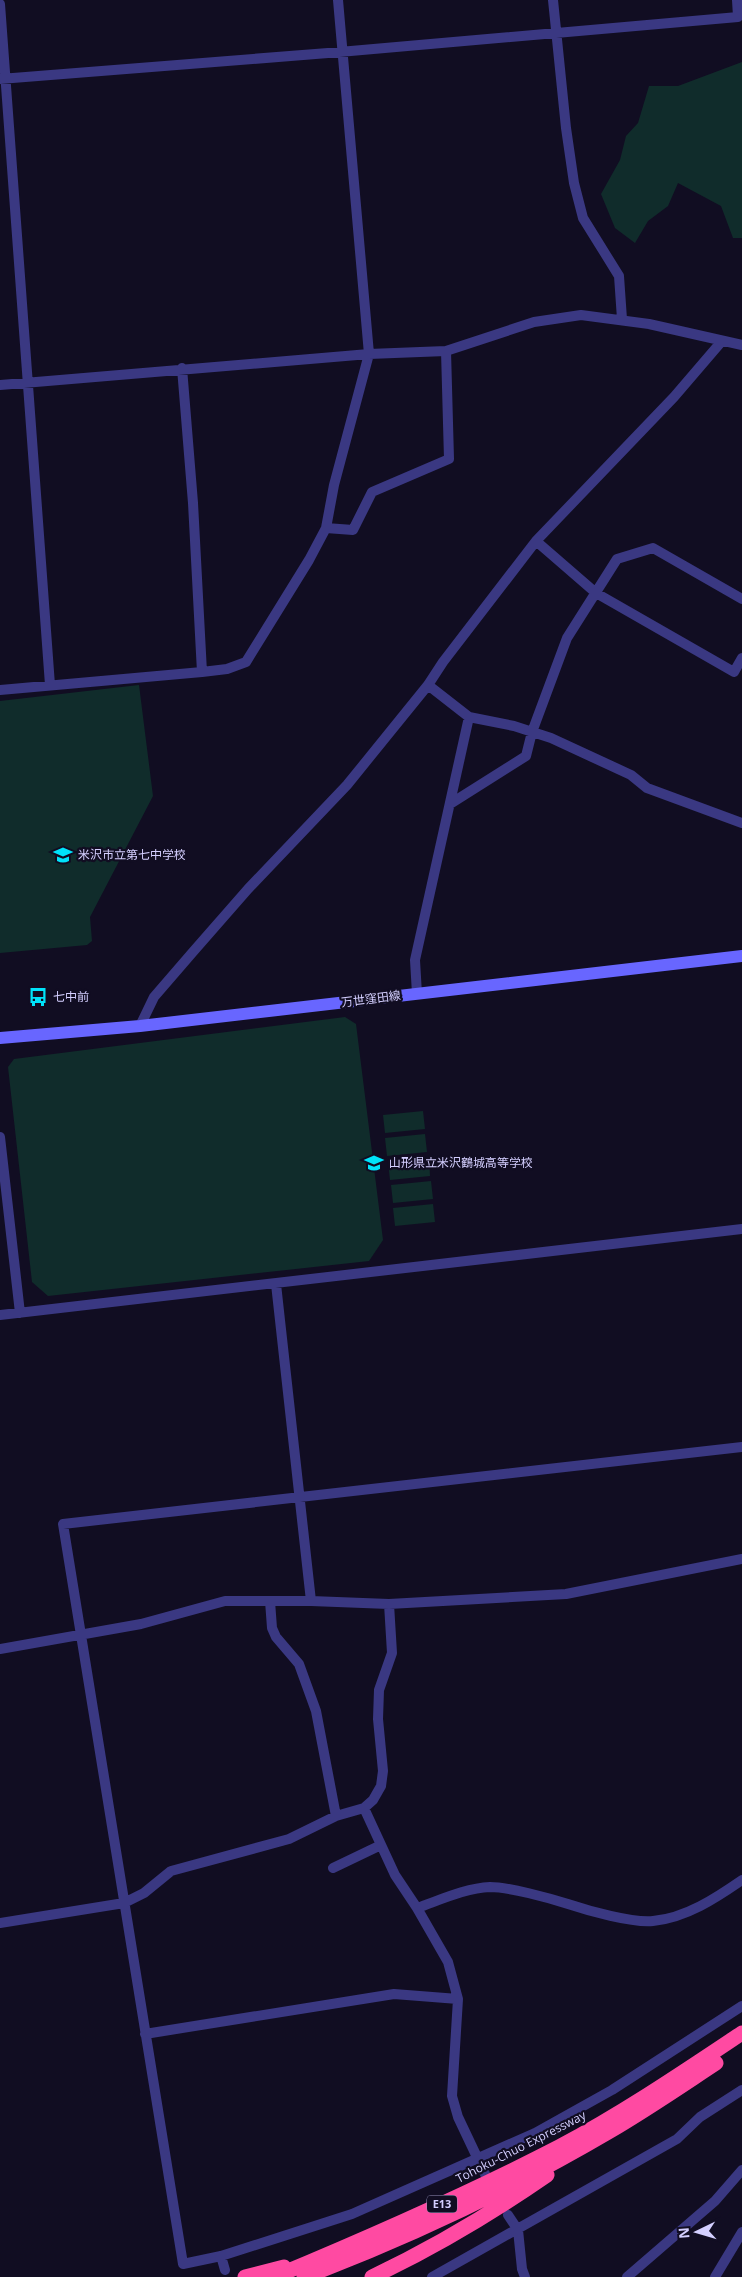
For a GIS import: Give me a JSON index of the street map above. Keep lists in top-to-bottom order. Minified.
{"streets":{"highway":["Tohoku-Chuo Expressway","E13"],"main road":["万世窪田線"]},"places":{"school or university":["米沢市立第七中学校","山形県立米沢鶴城高等学校"],"bus stop":["七中前"]},"north":"left"}
